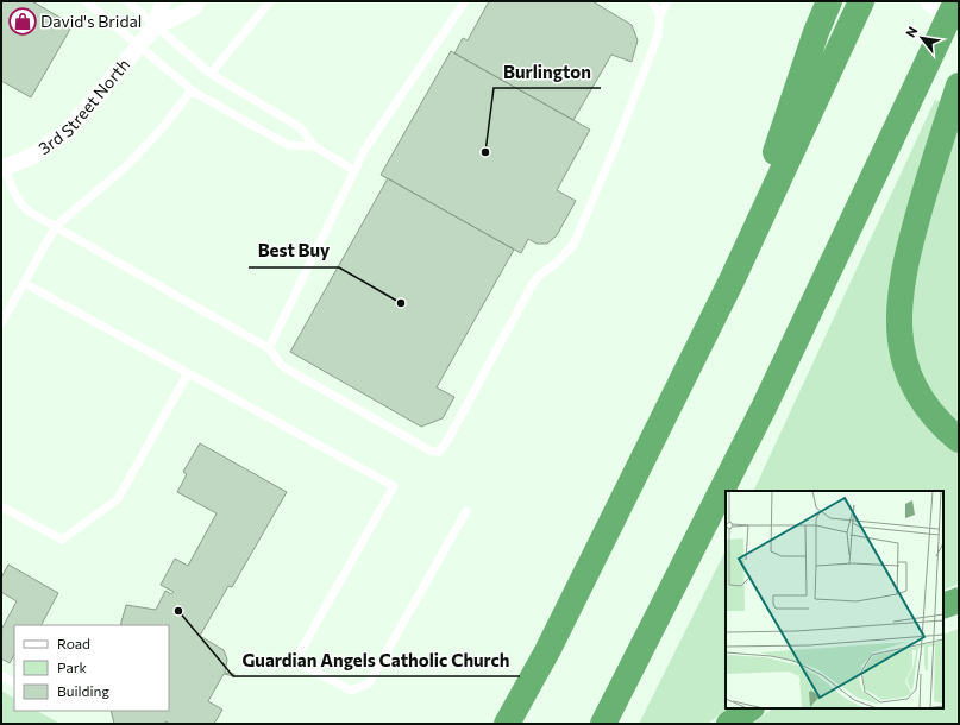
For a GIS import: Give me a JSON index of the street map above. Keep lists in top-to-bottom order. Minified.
{"streets":{"street":["3rd Street North"]},"places":{"shop":["David's Bridal"],"other":["Burlington","Best Buy","Guardian Angels Catholic Church"]},"legend":["Road","Park","Building"],"north":"top left"}
